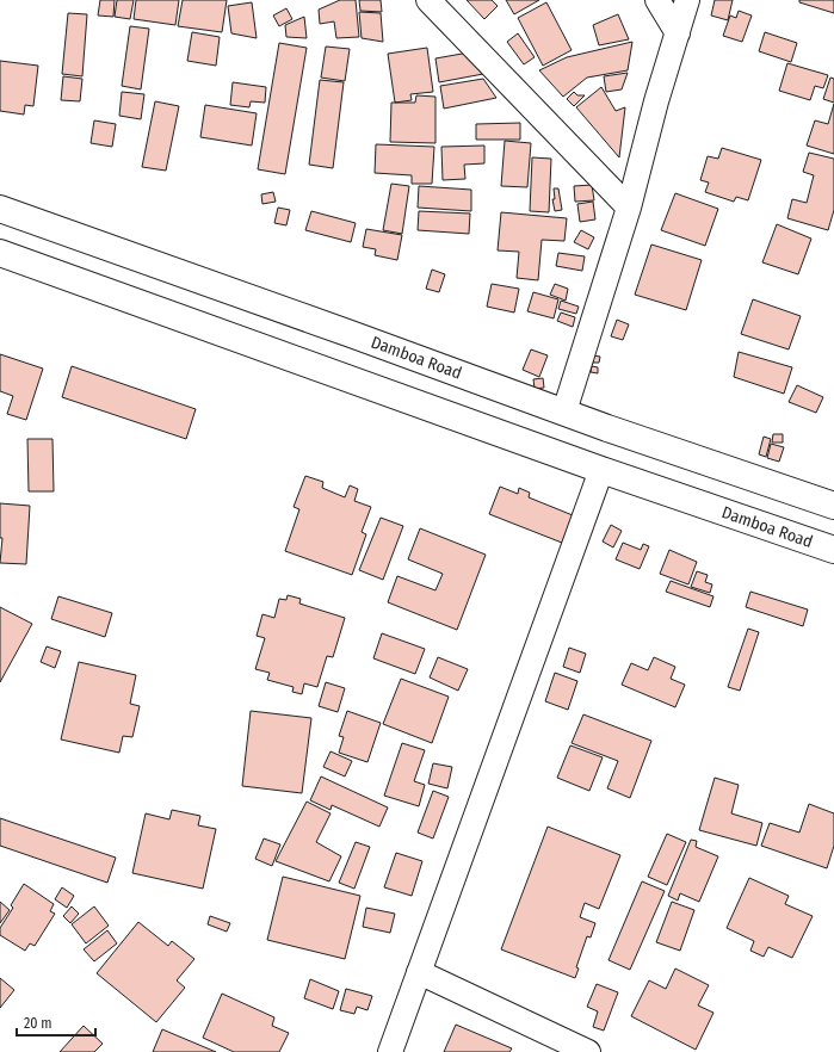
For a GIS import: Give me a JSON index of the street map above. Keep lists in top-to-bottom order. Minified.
{"streets":{"main road":["Damboa Road"]},"scale_bar":"20 m"}
